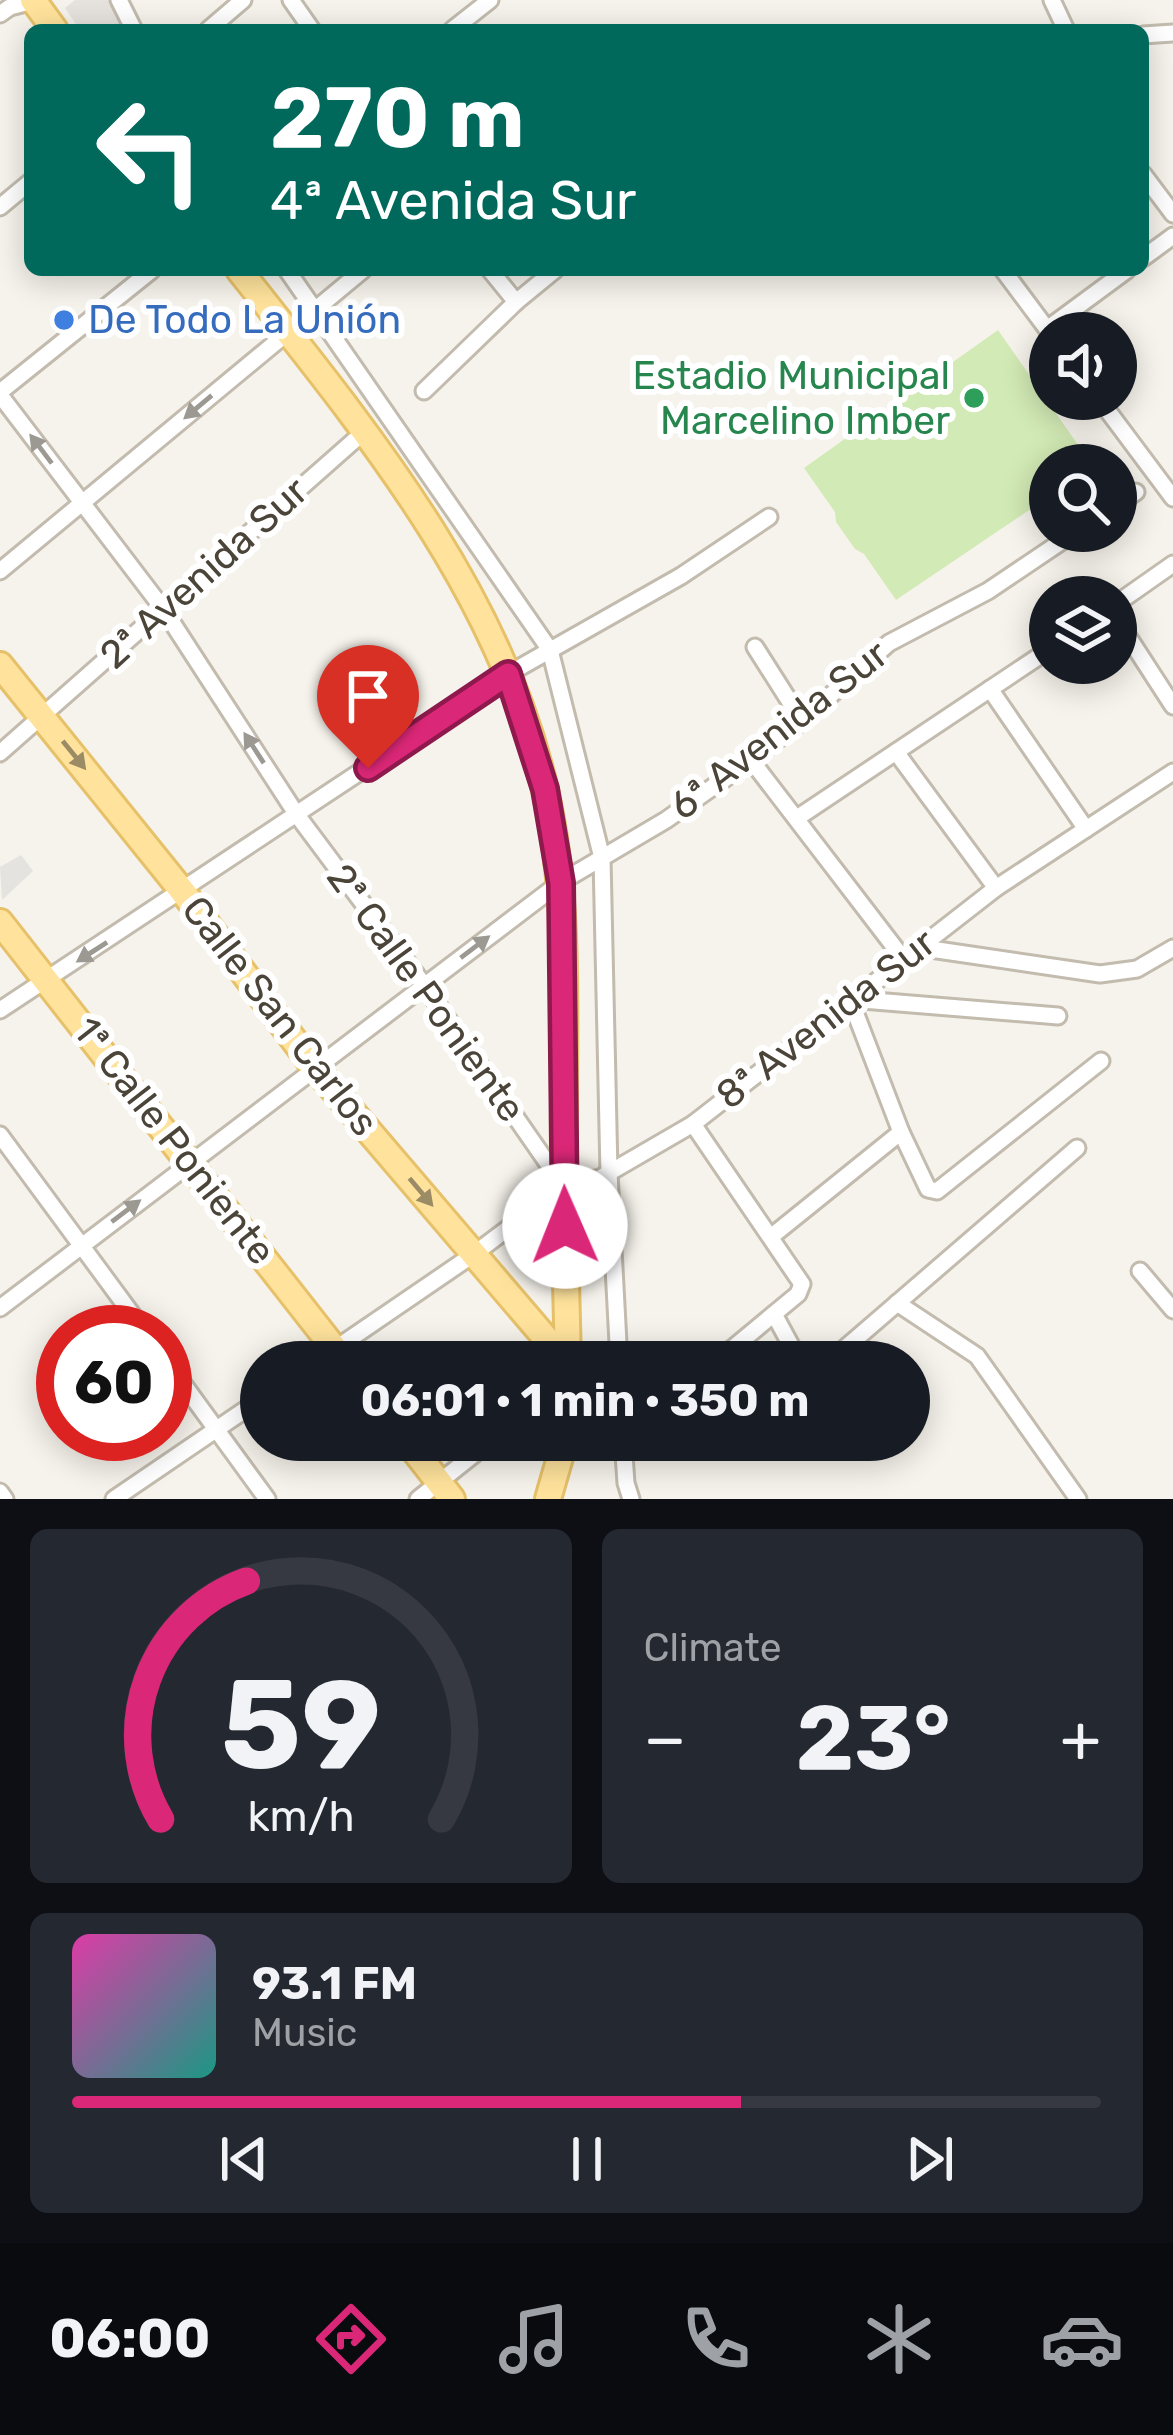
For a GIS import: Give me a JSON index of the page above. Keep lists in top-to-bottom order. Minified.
{"streets":{"main road":["Calle San Carlos","1ª Calle Poniente"],"street":["2ª Avenida Sur","6ª Avenida Sur","2ª Calle Poniente","8ª Avenida Sur"]},"crossings":[["2ª Avenida Sur","2ª Calle Poniente"],["2ª Avenida Sur","Calle San Carlos"],["6ª Avenida Sur","2ª Calle Poniente"],["6ª Avenida Sur","Calle San Carlos"],["6ª Avenida Sur","1ª Calle Poniente"],["2ª Calle Poniente","8ª Avenida Sur"],["Calle San Carlos","8ª Avenida Sur"]],"one_way":["2ª Calle Poniente","Calle San Carlos"],"places":["De Todo La Unión","Estadio Municipal Marcelino Imber"],"page":{"turn":["270 m","4ª Avenida Sur"],"limit":"60","trip":"06:01 · 1 min · 350 m","tile":"Climate","heat":["−","23°","+"],"song":["93.1 FM","Music"],"tabs":"06:00","gauge":["59","km/h"]}}
